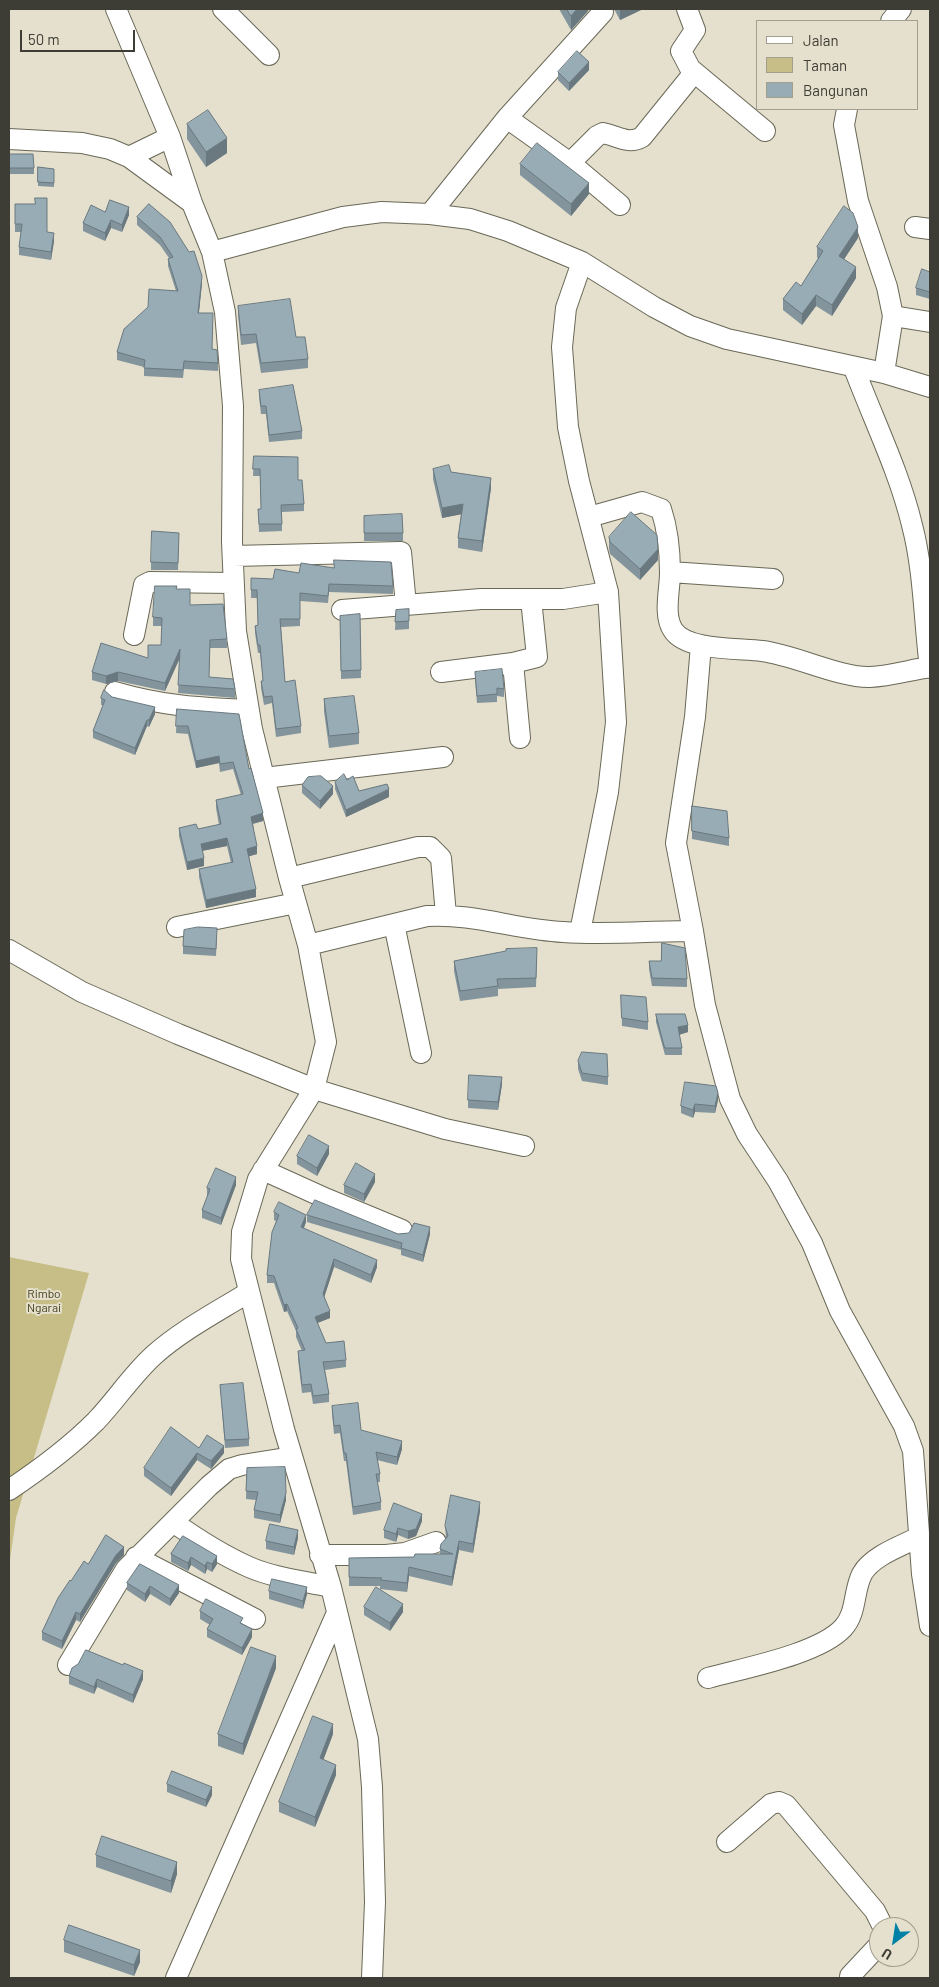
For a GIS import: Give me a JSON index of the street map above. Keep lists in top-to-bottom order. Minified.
{"parks":["Rimbo Ngarai"],"legend":["Jalan","Taman","Bangunan"],"scale_bar":"50 m","north":"bottom left"}
